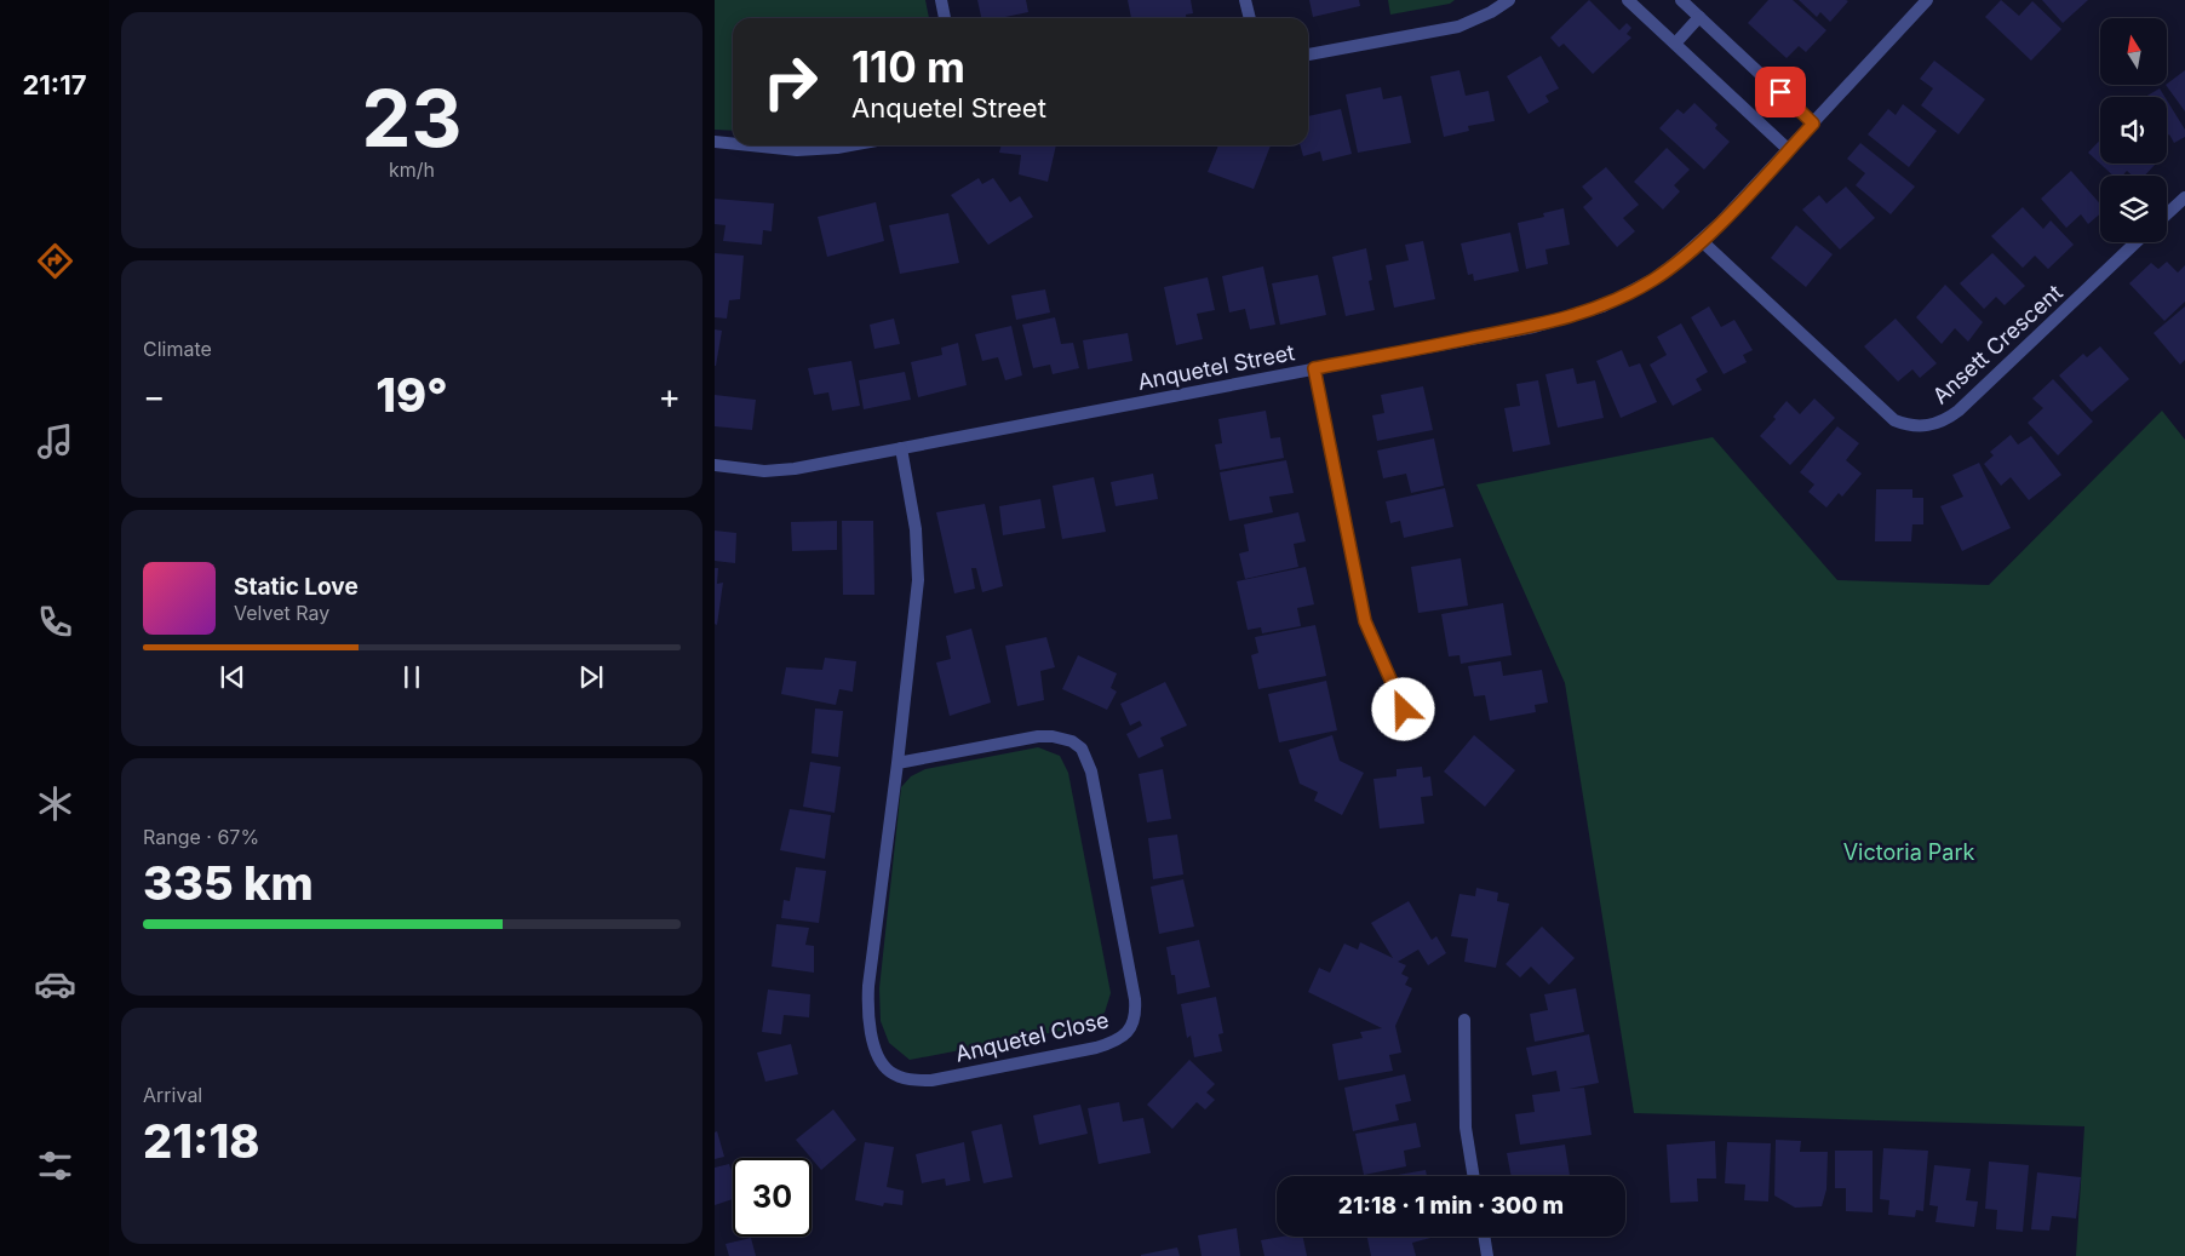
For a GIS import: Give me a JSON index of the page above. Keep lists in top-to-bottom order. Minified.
{"streets":{"street":["Ansett Crescent","Anquetel Street","Anquetel Close"]},"crossings":[["Ansett Crescent","Anquetel Street"],["Anquetel Street","Anquetel Close"]],"parks":["Victoria Park"],"north":"top","page":{"tabs":"21:17","tile":[["23","km/h"],"Climate",["Range · 67%","335 km"],["Arrival","21:18"]],"turn":["110 m","Anquetel Street"],"heat":["−","19°","+"],"song":["Static Love","Velvet Ray"],"limit":"30","trip":"21:18 · 1 min · 300 m"}}
